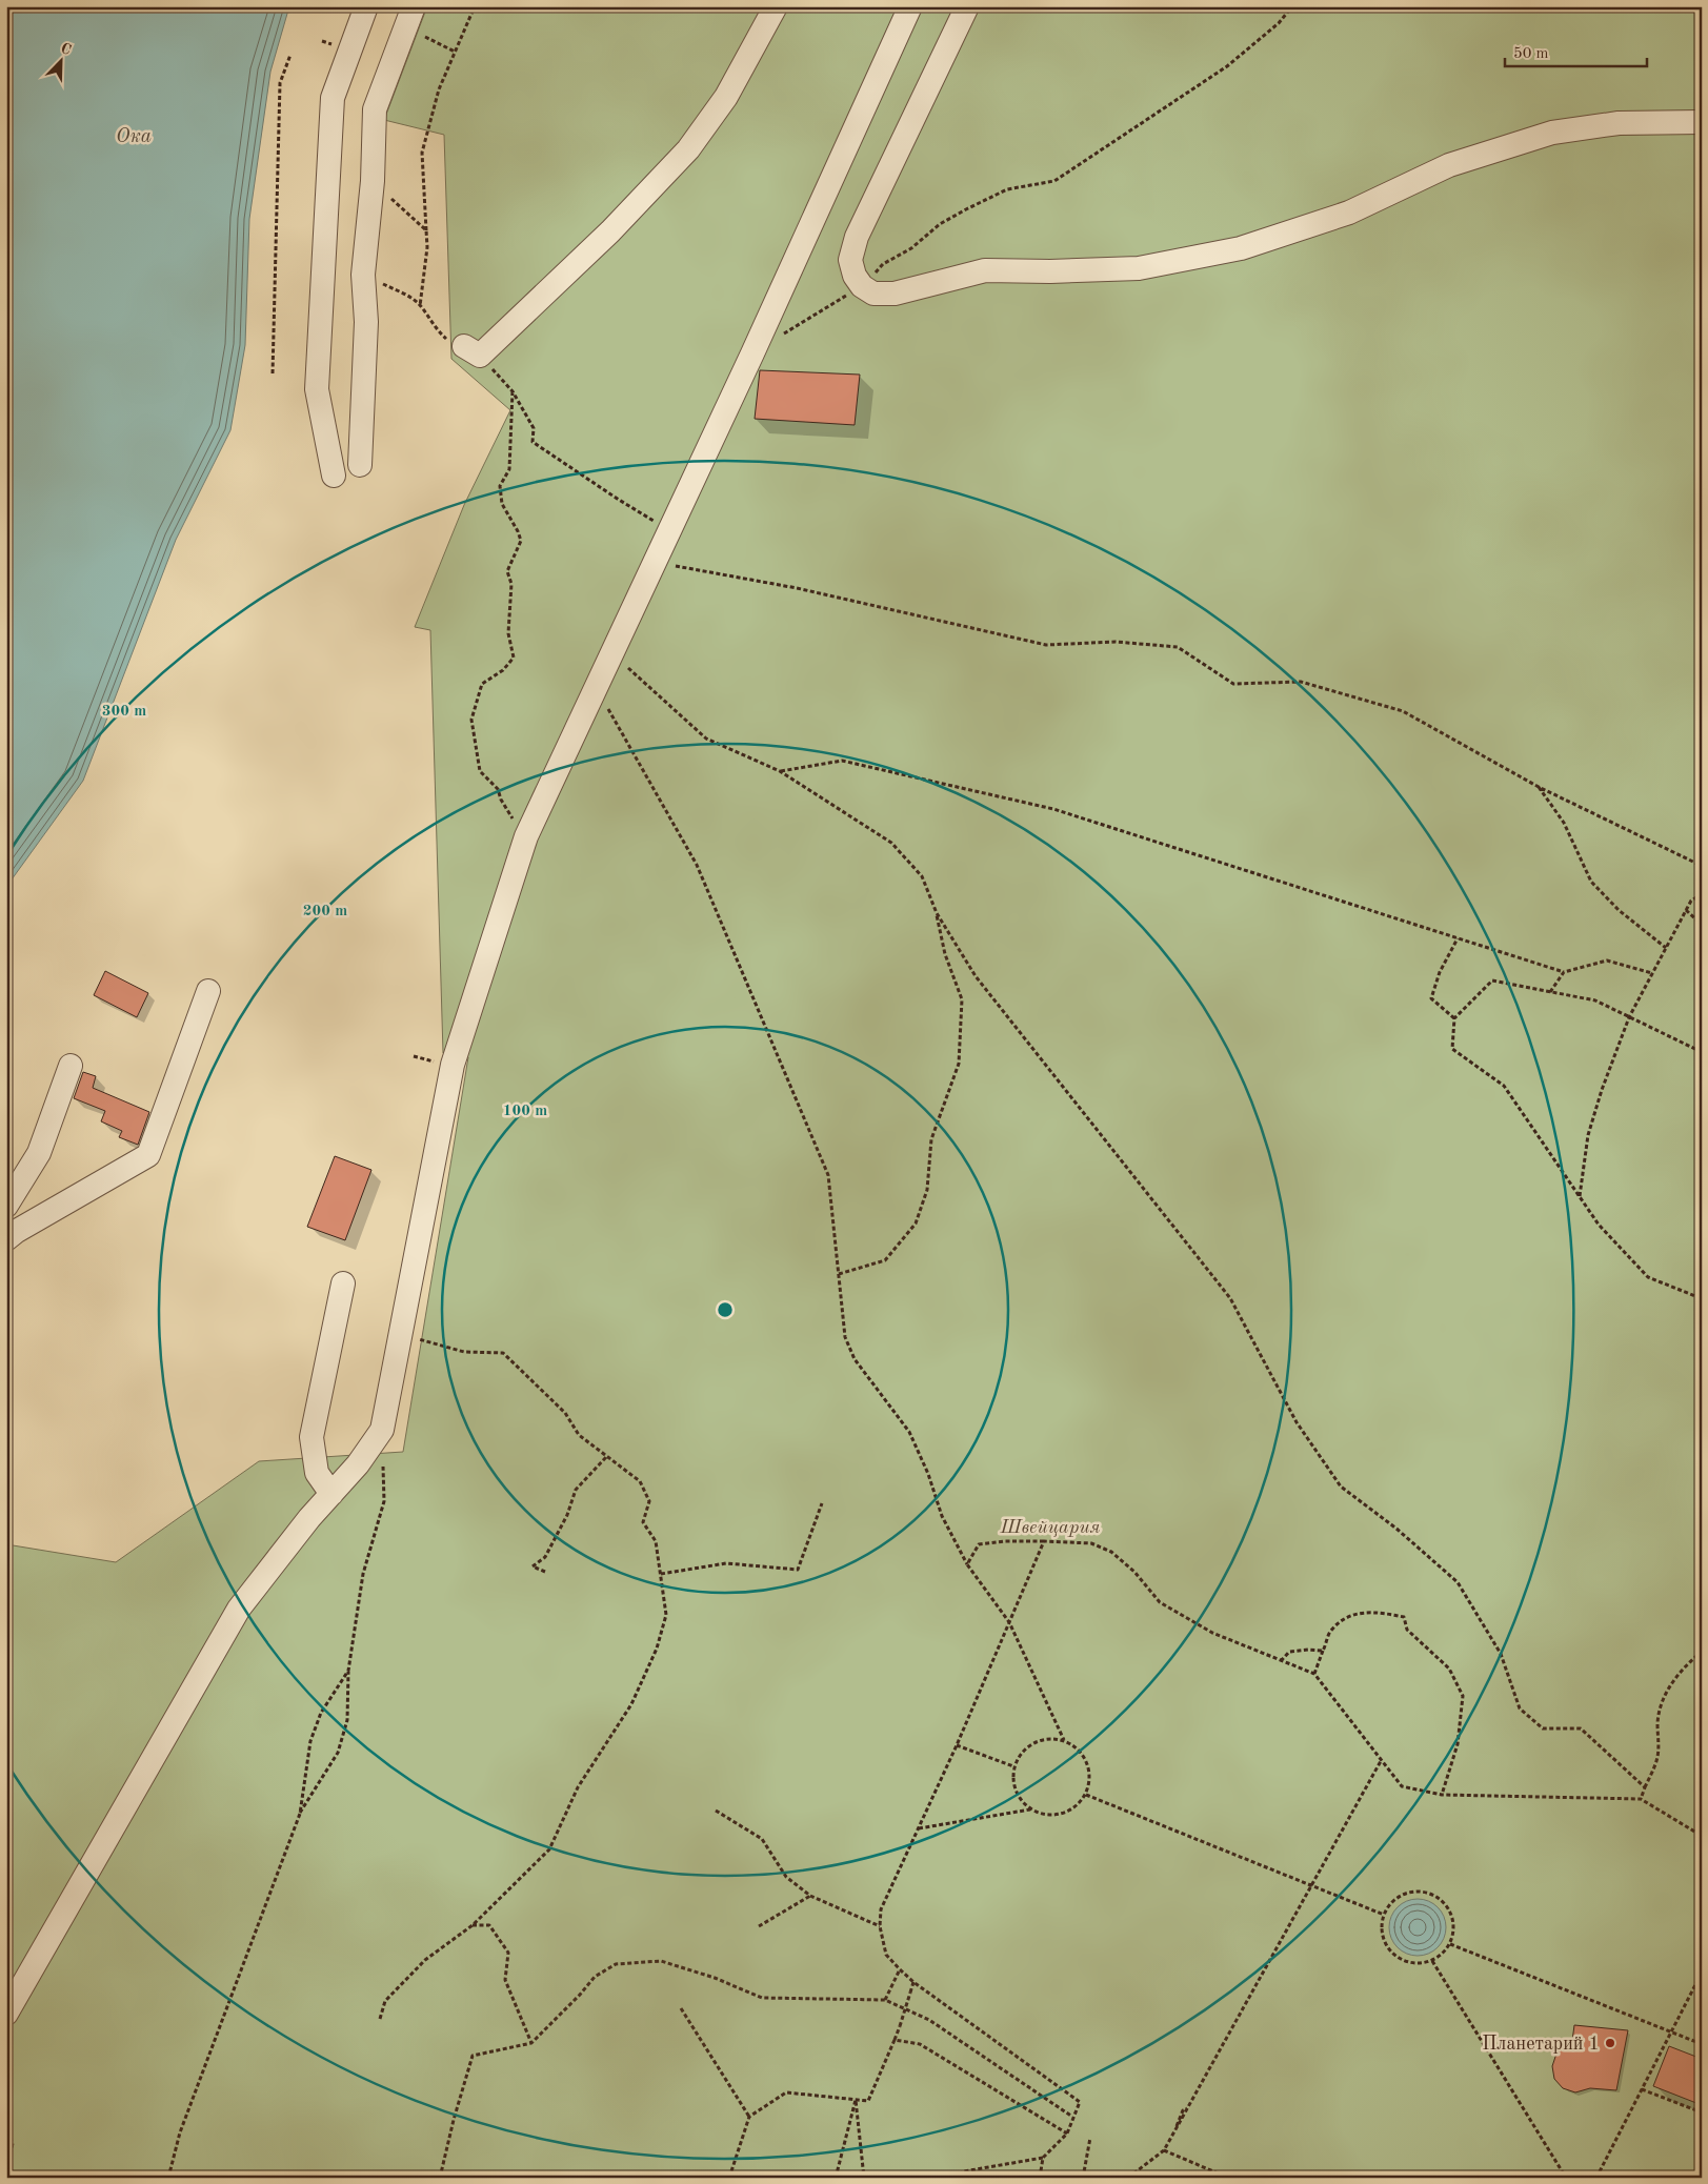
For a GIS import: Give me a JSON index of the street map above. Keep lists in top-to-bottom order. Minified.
{"water":["Ока"],"parks":["Швейцария"],"places":["Планетарий 1"],"scale_bar":"50 m","north":"top right","rings":["300 m","200 m","100 m"]}
